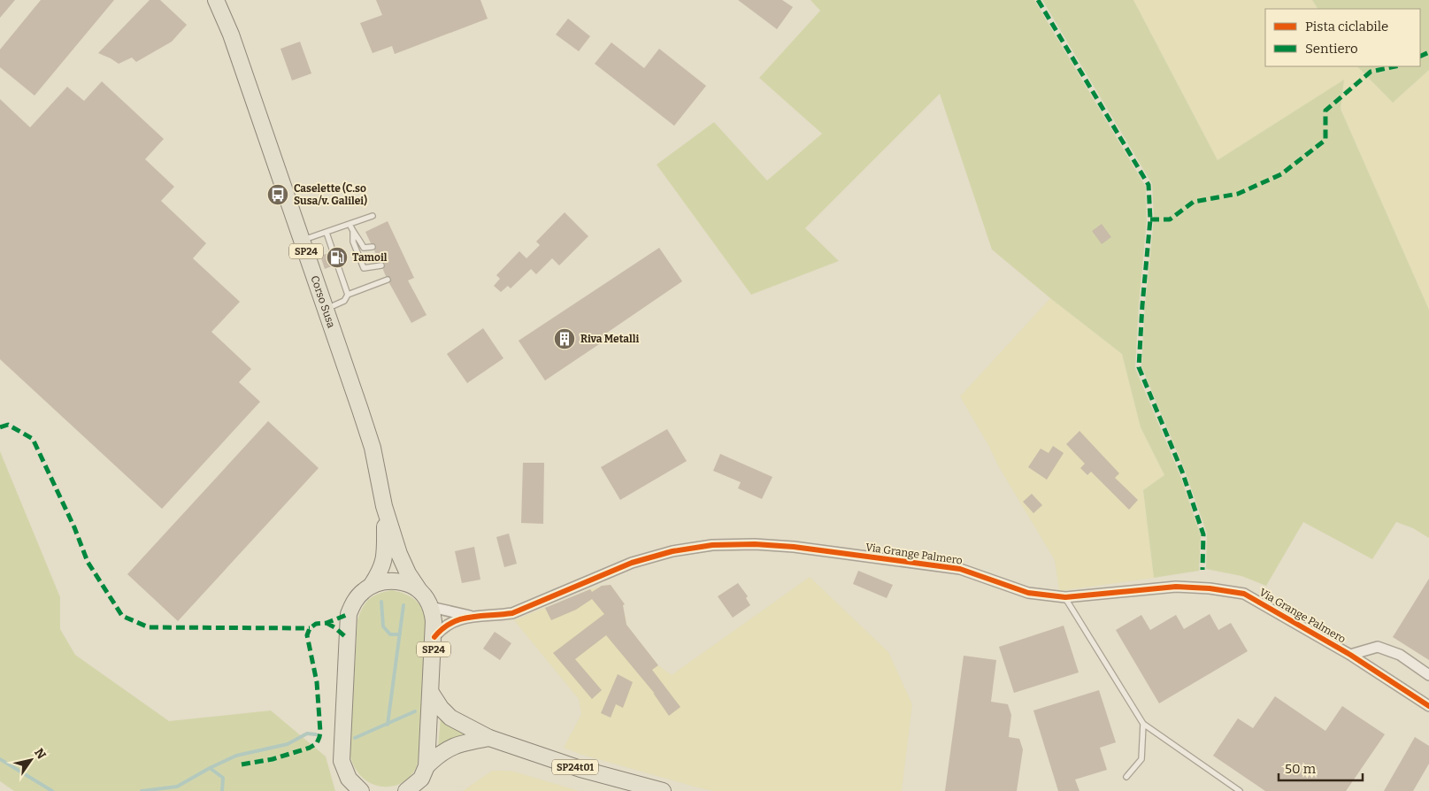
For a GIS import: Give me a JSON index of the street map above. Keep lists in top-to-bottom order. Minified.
{"streets":{"main road":["SP24","Corso Susa","SP24t01"],"street":["Via Grange Palmero"]},"crossings":[["SP24","Corso Susa"],["SP24","Via Grange Palmero"],["SP24","SP24t01"]],"places":{"bus stop":["Caselette (C.so Susa/v. Galilei)"],"fuel station":["Tamoil"],"building":["Riva Metalli"]},"legend":["Pista ciclabile","Sentiero"],"scale_bar":"50 m","north":"top right"}
